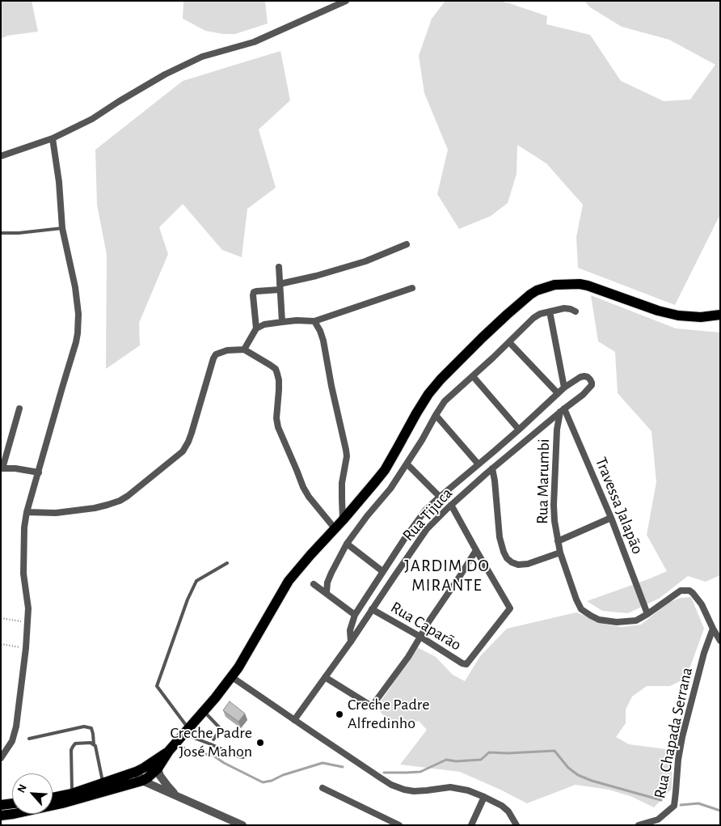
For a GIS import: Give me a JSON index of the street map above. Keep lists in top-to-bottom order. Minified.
{"streets":{"street":["Rua Marumbi","Travessa Jalapão","Rua Tijuca","Rua Caparão","Rua Chapada Serrana"]},"crossings":[["Rua Marumbi","Travessa Jalapão"],["Rua Marumbi","Rua Tijuca"],["Rua Marumbi","Rua Chapada Serrana"],["Travessa Jalapão","Rua Tijuca"],["Rua Tijuca","Rua Caparão"]],"districts":["JARDIM DO MIRANTE"],"places":["Creche Padre Alfredinho","Creche Padre José Mahon"],"north":"top left"}
